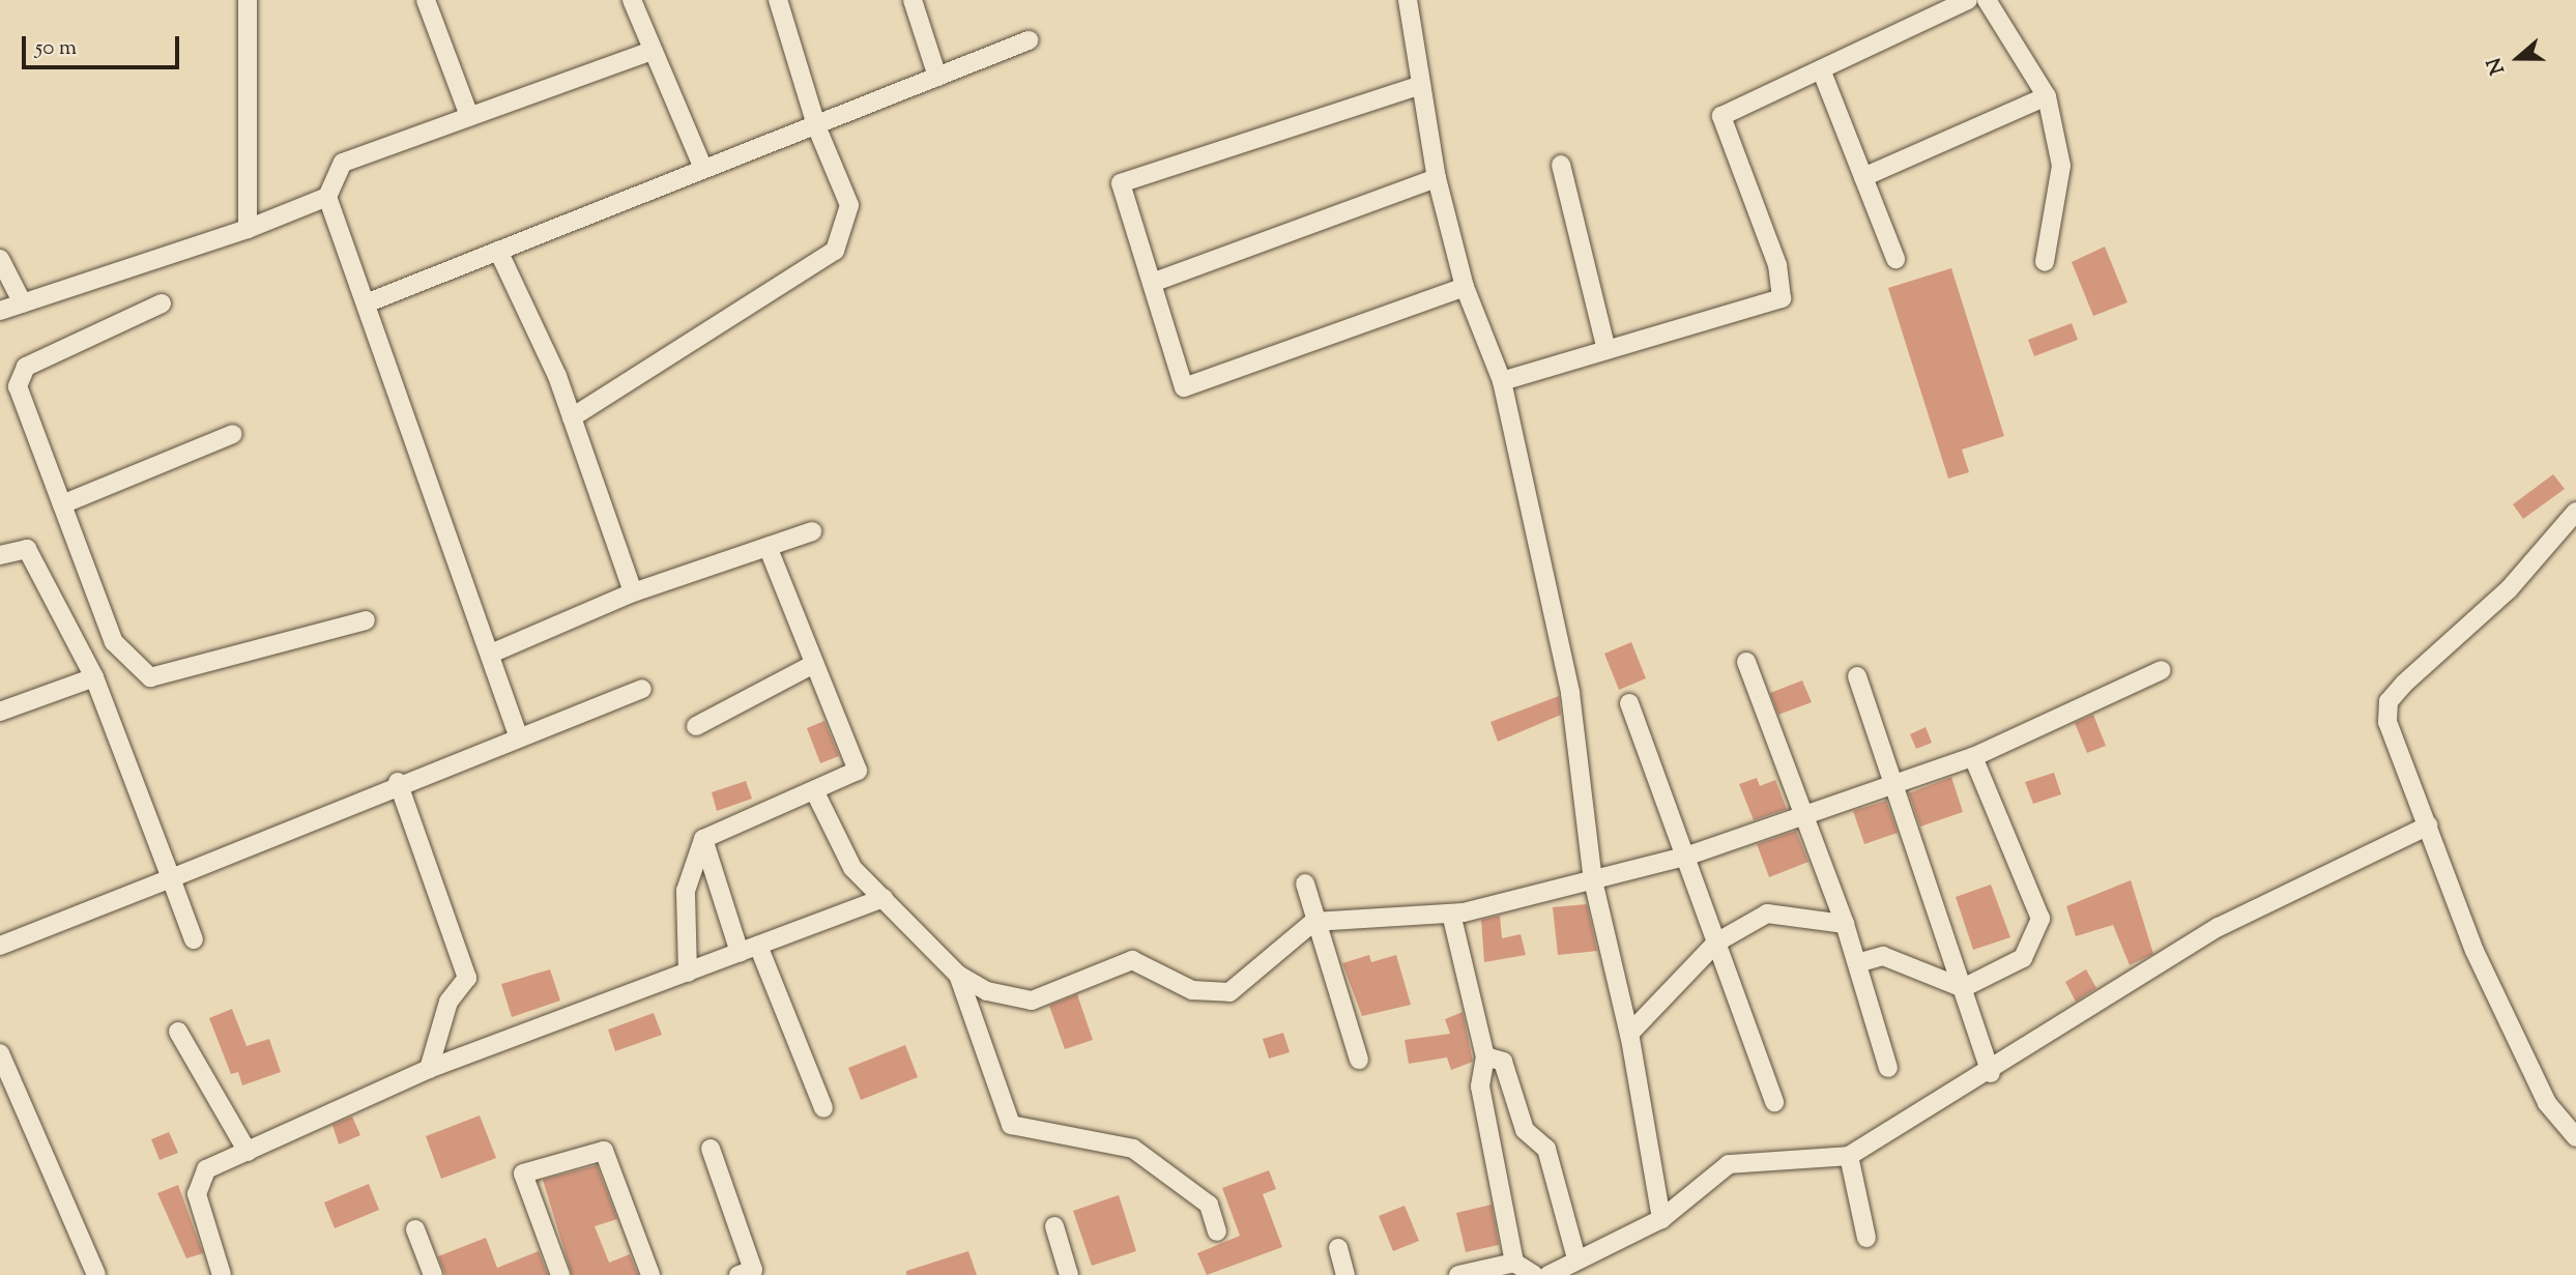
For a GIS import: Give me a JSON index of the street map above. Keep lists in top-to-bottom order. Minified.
{"scale_bar":"50 m","north":"left"}
